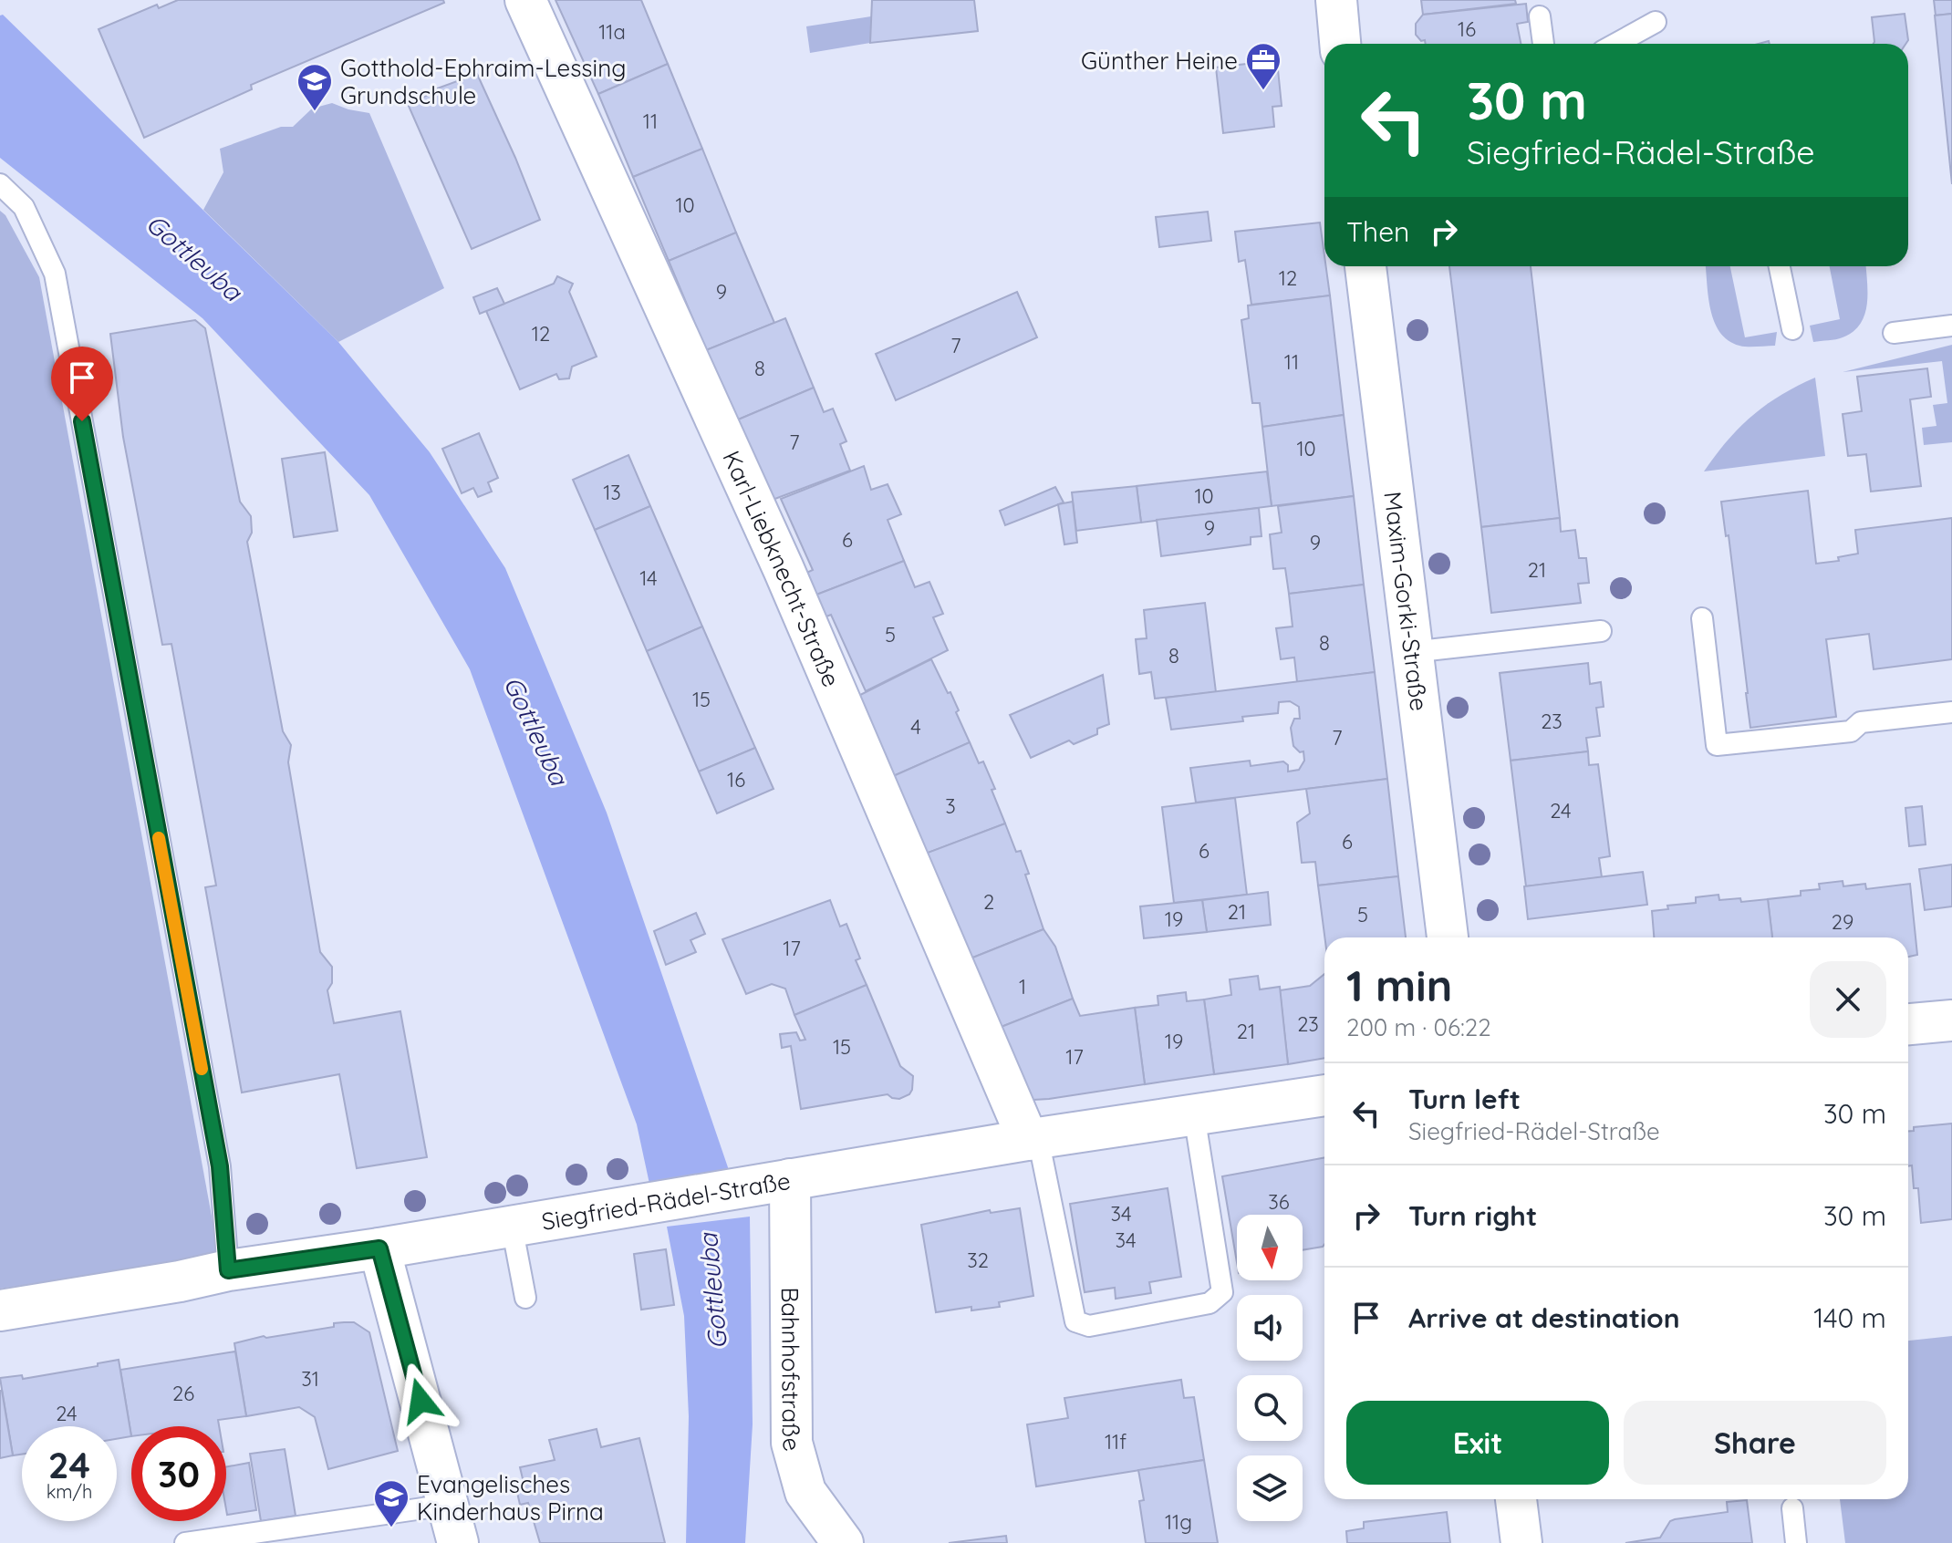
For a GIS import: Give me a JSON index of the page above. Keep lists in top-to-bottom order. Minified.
{"streets":{"street":["Karl-Liebknecht-Straße","Maxim-Gorki-Straße","Siegfried-Rädel-Straße","Bahnhofstraße"]},"crossings":[["Karl-Liebknecht-Straße","Siegfried-Rädel-Straße"],["Siegfried-Rädel-Straße","Bahnhofstraße"]],"water":["Gottleuba"],"places":{"office":["Günther Heine"],"school or university":["Gotthold-Ephraim-Lessing Grundschule","Evangelisches Kinderhaus Pirna"]},"house_numbers":["16","11a","11","10","12","9","12","7","11","8","7","10","13","10","9","6","9","21","14","5","8","8","15","23","4","7","16","3","24","6","6","2","21","5","19","29","17","1","23","21","19","15","17","36","34","34","32","31","26","24","11f","11g"],"north":"bottom","page":{"turn":["30 m","Siegfried-Rädel-Straße"],"then":"Then","heading":["1 min","200 m · 06:22"],"list":[{"name":"Turn left","note":"Siegfried-Rädel-Straße","value":"30 m"},{"name":"Turn right","value":"30 m"},{"name":"Arrive at destination","value":"140 m"}],"buttons":["Exit","Share"],"speed":"24 km/h","limit":"30"}}
